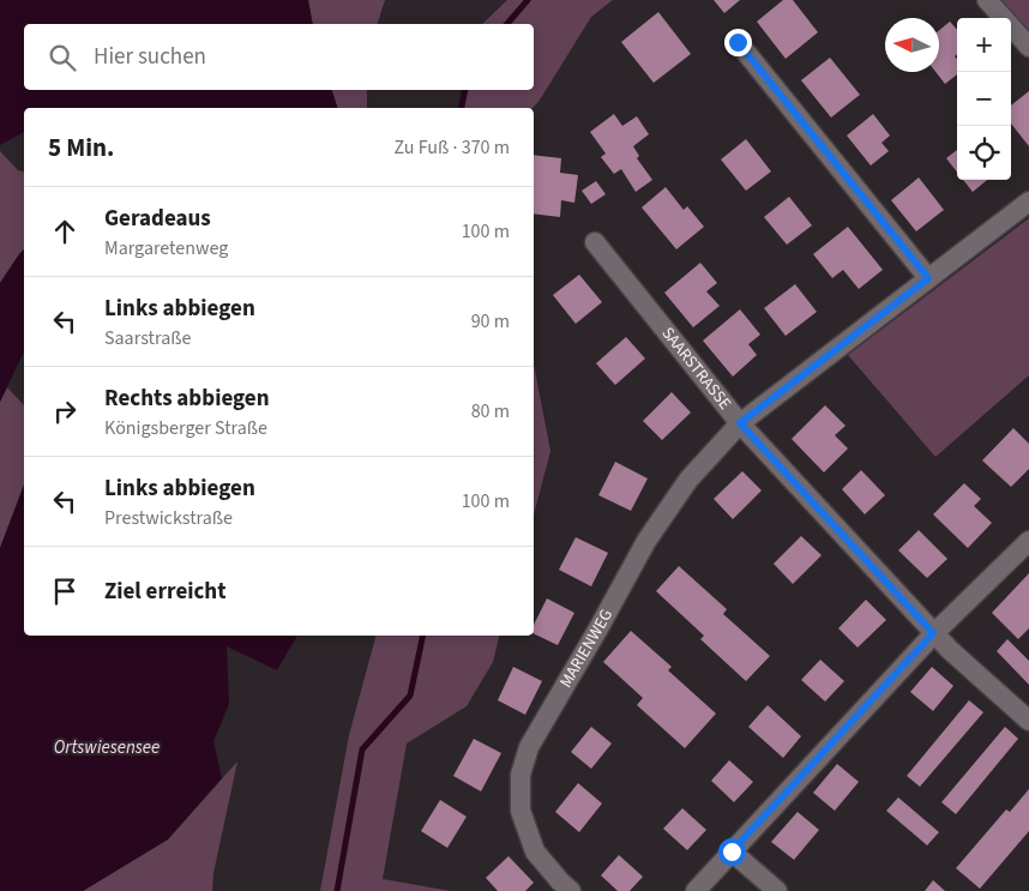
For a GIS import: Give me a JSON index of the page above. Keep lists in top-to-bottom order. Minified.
{"streets":{"street":["SAARSTRASSE","MARIENWEG"]},"crossings":[["SAARSTRASSE","MARIENWEG"]],"water":["Ortswiesensee"],"north":"left","page":{"map_buttons":["+","−"],"search":"Hier suchen","heading":["5 Min.","Zu Fuß · 370 m"],"list":[["Geradeaus","Margaretenweg","100 m"],["Links abbiegen","Saarstraße","90 m"],["Rechts abbiegen","Königsberger Straße","80 m"],["Links abbiegen","Prestwickstraße","100 m"],"Ziel erreicht"]}}
